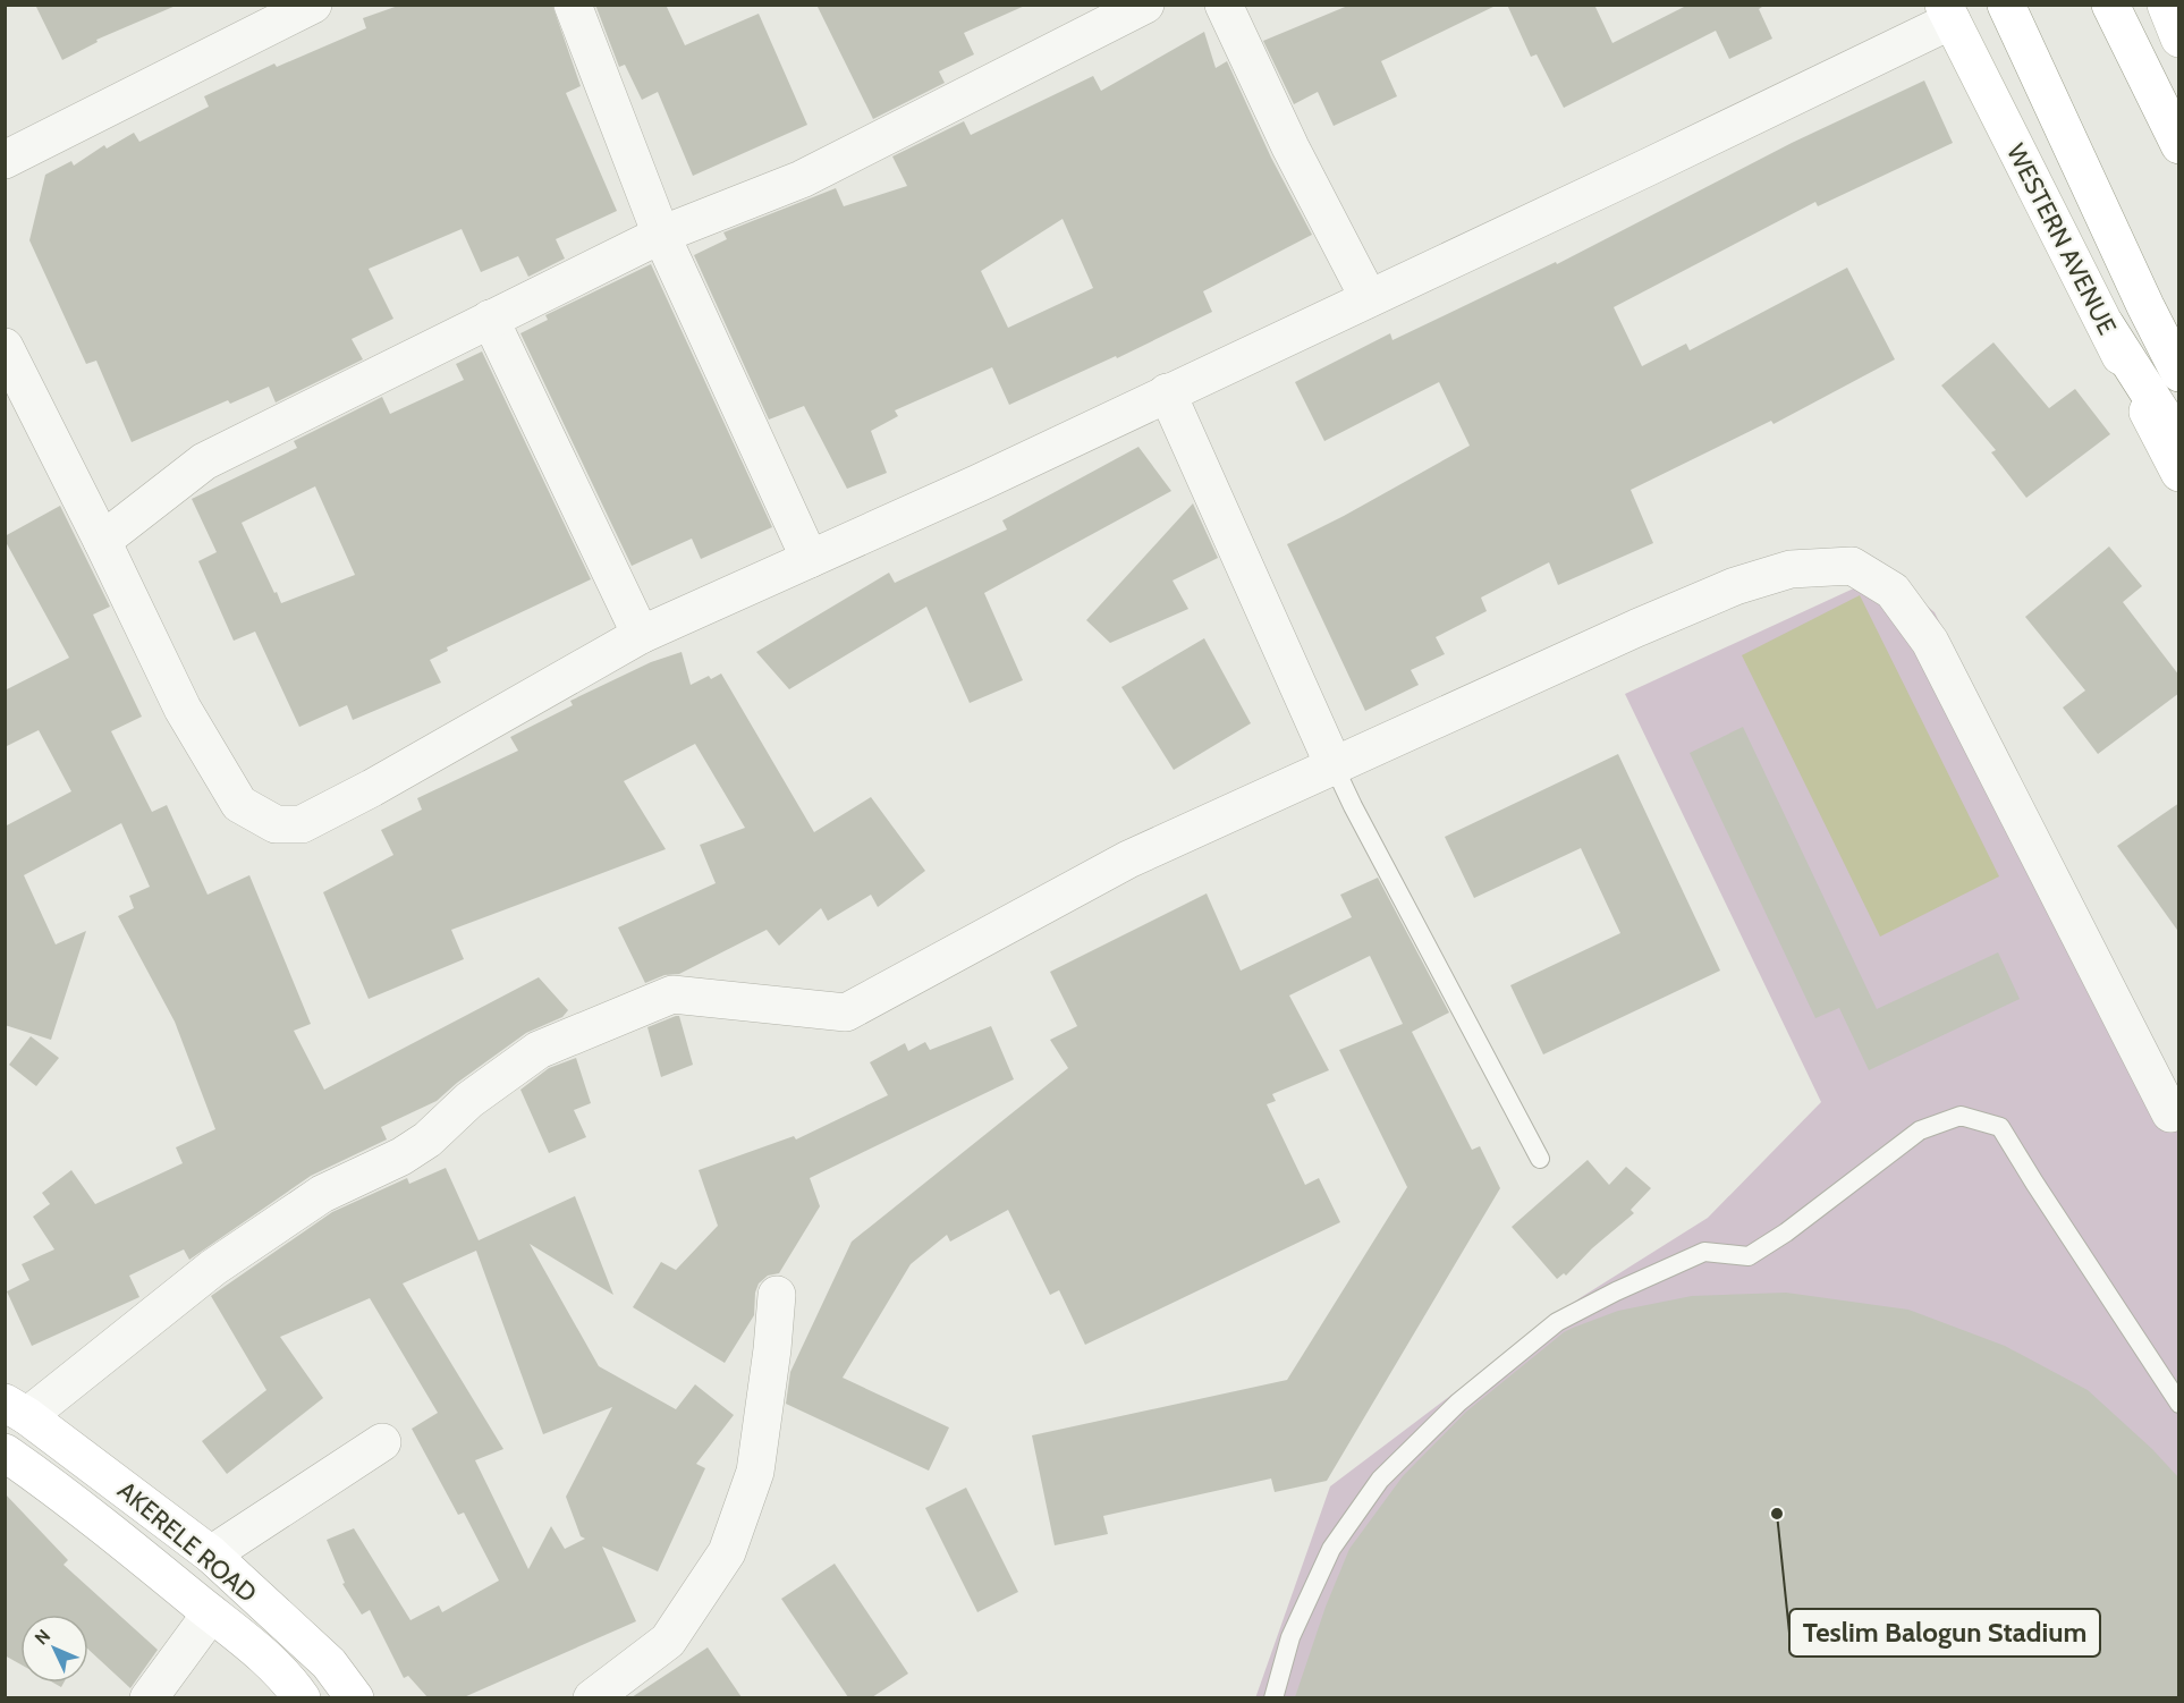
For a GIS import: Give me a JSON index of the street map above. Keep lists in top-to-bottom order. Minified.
{"streets":{"main road":["WESTERN AVENUE","AKERELE ROAD"]},"places":["Teslim Balogun Stadium"],"north":"top left"}
